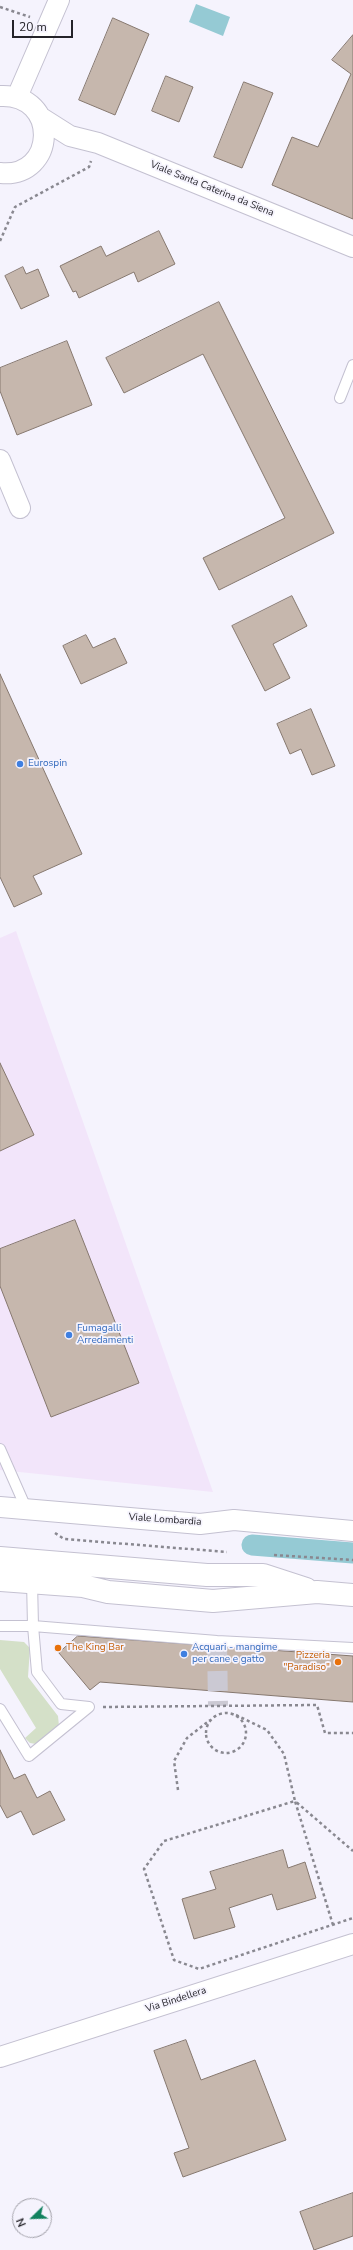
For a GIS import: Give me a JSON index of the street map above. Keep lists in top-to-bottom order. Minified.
{"streets":{"street":["Viale Santa Caterina da Siena","Viale Lombardia","Via Bindellera"]},"places":["Eurospin","Fumagalli Arredamenti","The King Bar","Acquari - mangime per cane e gatto","Pizzeria \"Paradiso\""],"scale_bar":"20 m","north":"bottom left"}
